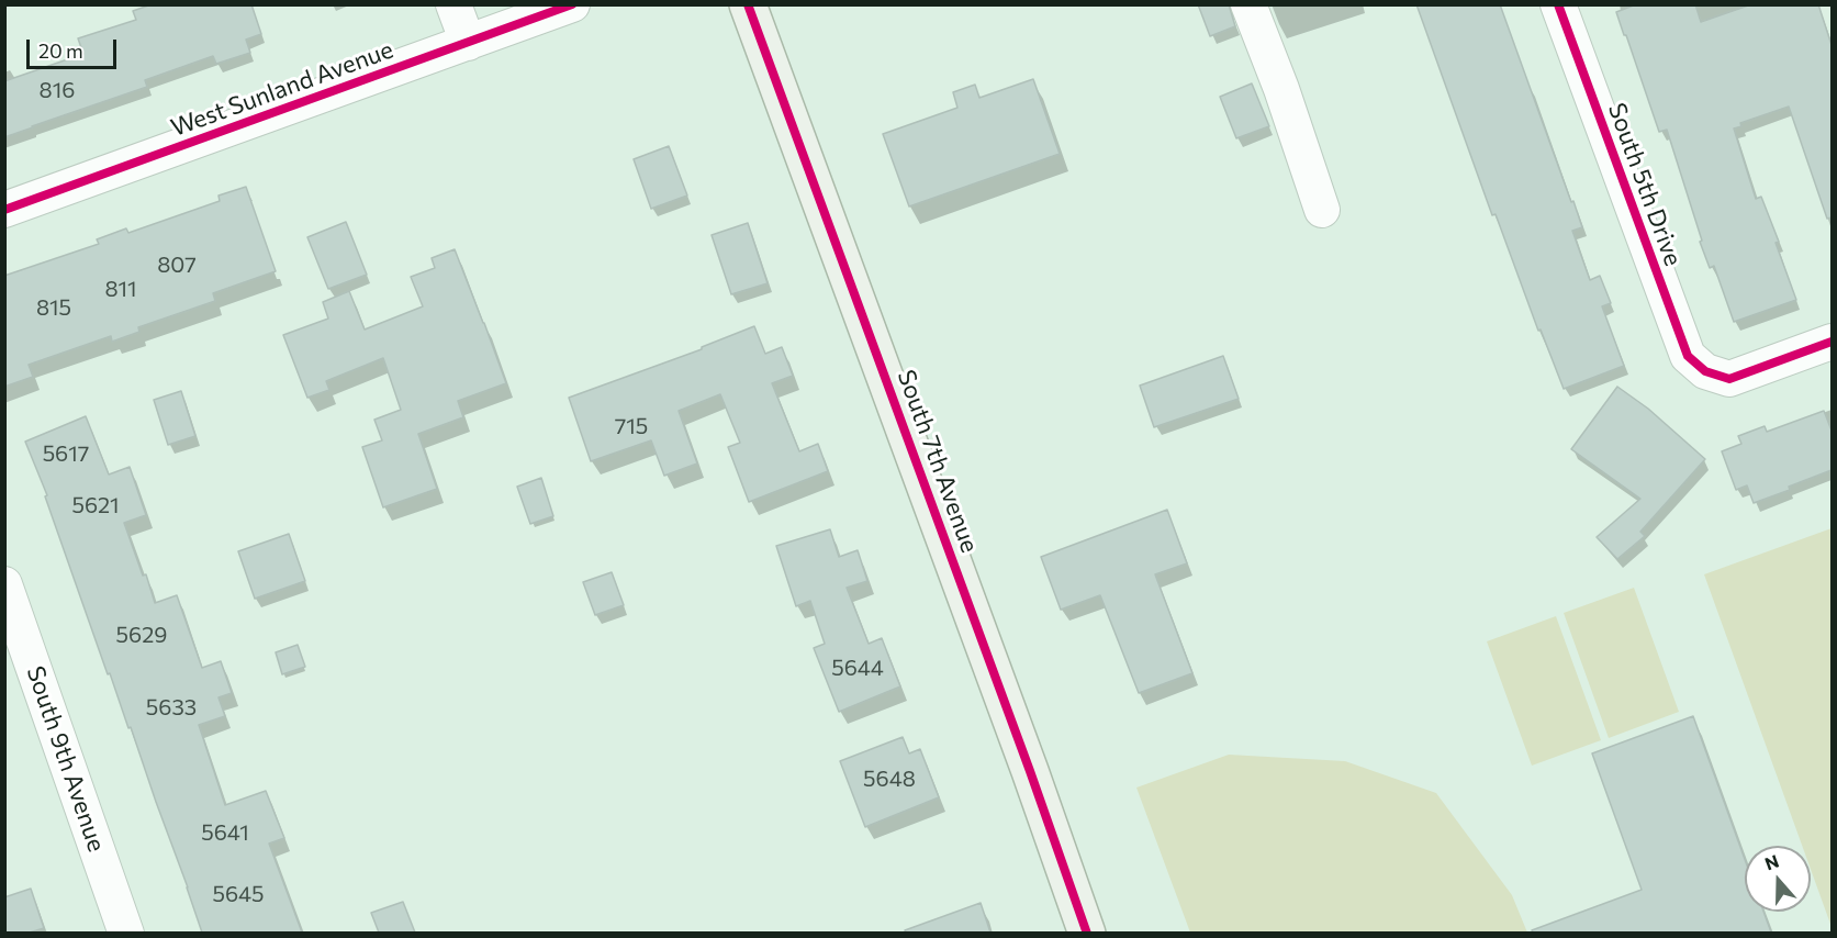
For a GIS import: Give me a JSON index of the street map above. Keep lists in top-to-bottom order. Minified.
{"streets":{"main road":["South 7th Avenue"],"street":["West Sunland Avenue","South 5th Drive","South 9th Avenue"]},"house_numbers":["816","807","811","815","715","5617","5621","5629","5644","5633","5648","5641","5645"],"scale_bar":"20 m","north":"top"}
